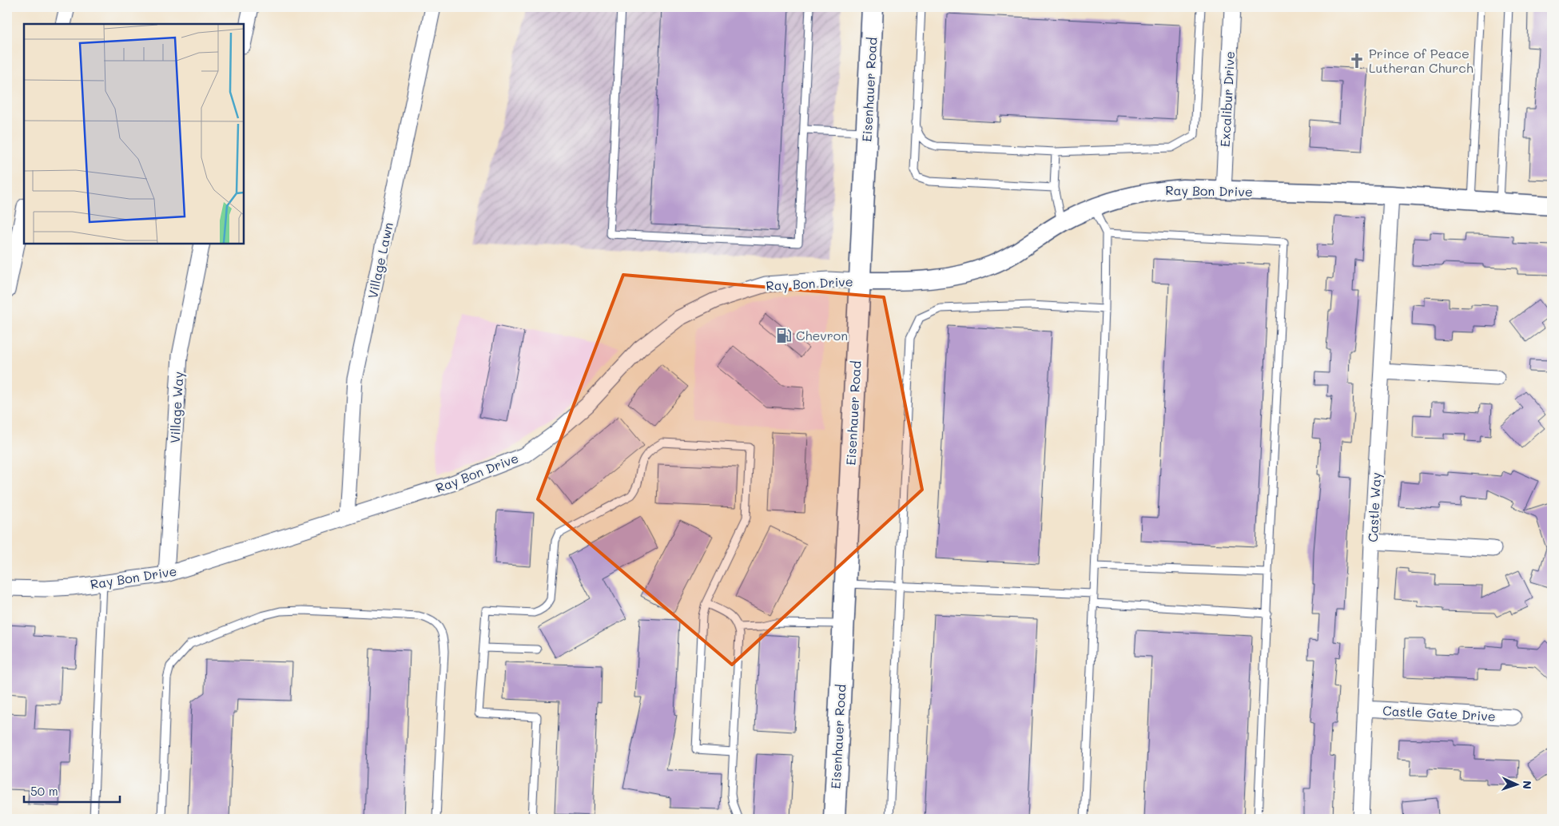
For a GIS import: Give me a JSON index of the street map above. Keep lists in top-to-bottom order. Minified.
{"streets":{"main road":["Eisenhauer Road"],"street":["Excalibur Drive","Ray Bon Drive","Village Lawn","Village Way","Castle Way","Castle Gate Drive"]},"crossings":[["Eisenhauer Road","Ray Bon Drive"],["Excalibur Drive","Ray Bon Drive"],["Ray Bon Drive","Village Lawn"],["Ray Bon Drive","Village Way"],["Ray Bon Drive","Castle Way"],["Castle Way","Castle Gate Drive"]],"places":{"church":["Prince of Peace Lutheran Church"],"fuel station":["Chevron"]},"scale_bar":"50 m","north":"right"}
